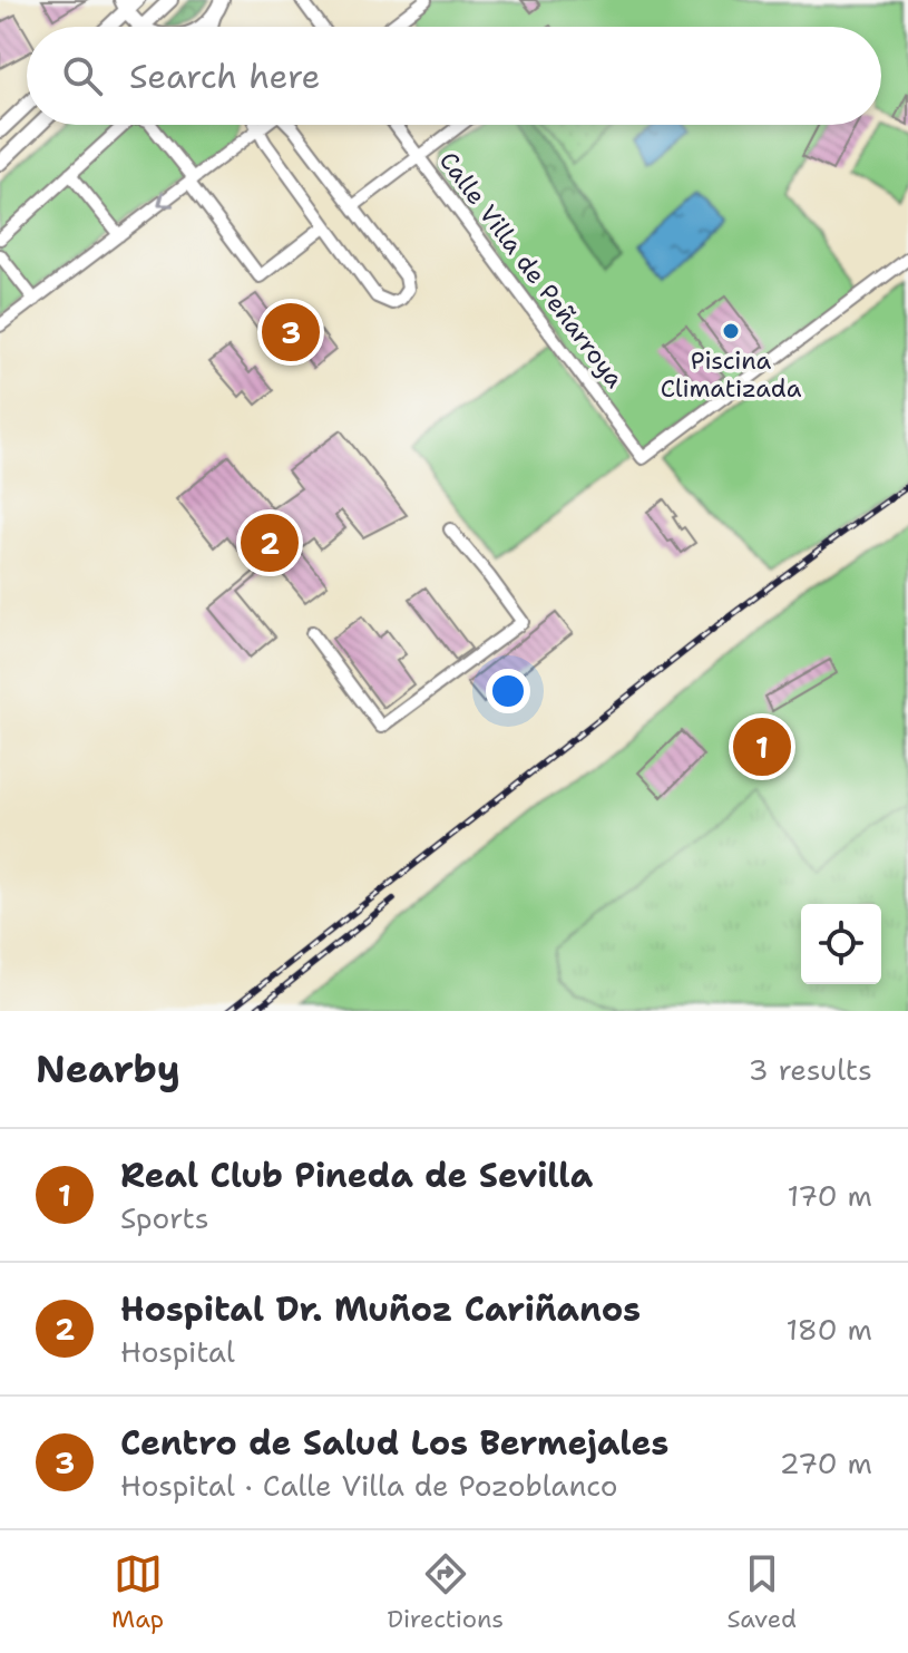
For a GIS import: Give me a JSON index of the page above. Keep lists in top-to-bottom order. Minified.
{"streets":{"street":["Calle Villa de Peñarroya"]},"places":["Piscina Climatizada"],"page":{"search":"Search here","pins":["3","2","1"],"heading":["Nearby","3 results"],"list":[{"mark":"1","name":"Real Club Pineda de Sevilla","note":"Sports","value":"170 m"},{"mark":"2","name":"Hospital Dr. Muñoz Cariñanos","note":"Hospital","value":"180 m"},{"mark":"3","name":"Centro de Salud Los Bermejales","note":"Hospital · Calle Villa de Pozoblanco","value":"270 m"}],"nav":["Map","Directions","Saved"]}}
